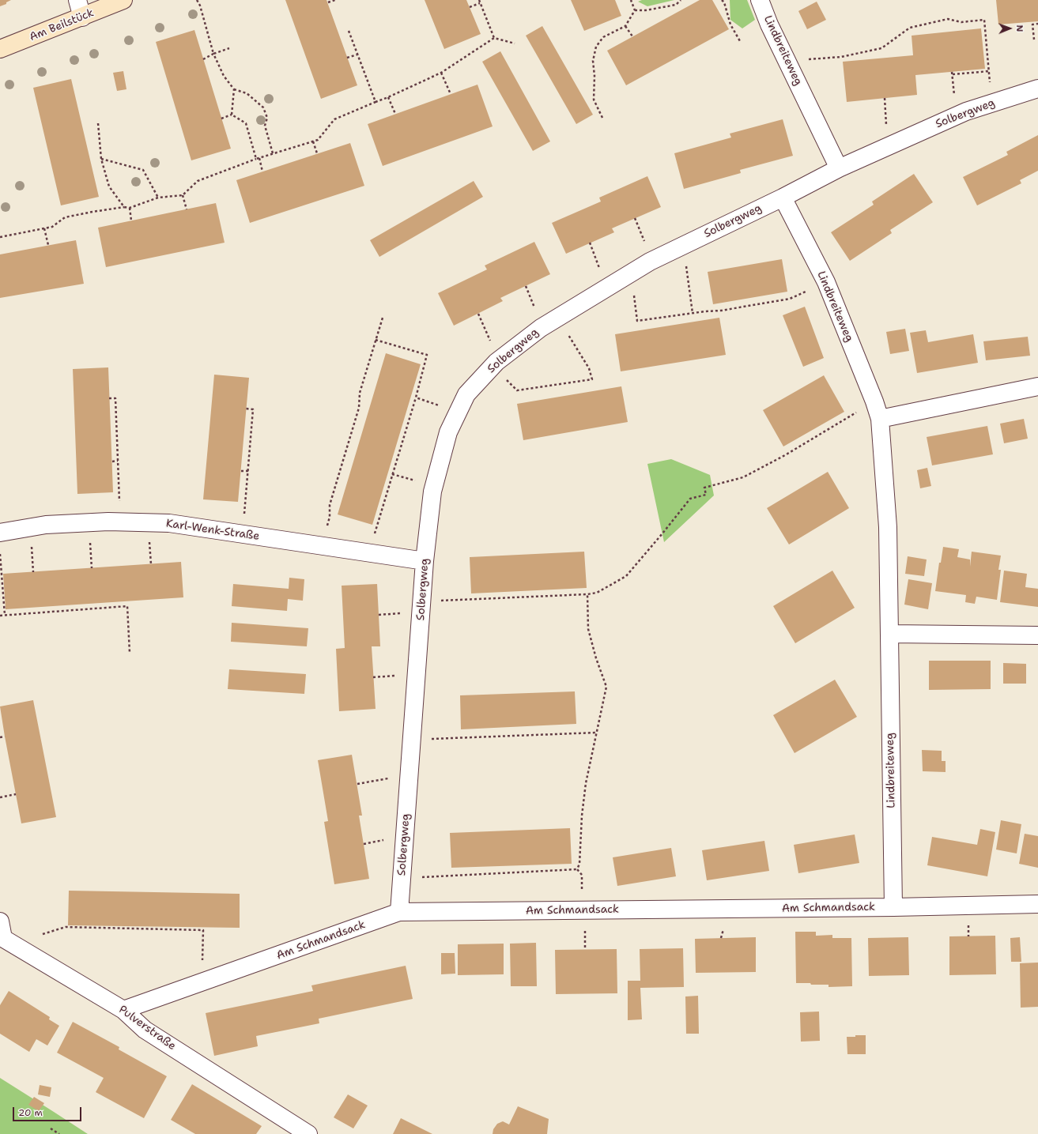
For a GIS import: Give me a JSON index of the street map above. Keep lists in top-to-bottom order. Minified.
{"streets":{"main road":["Am Beilstück"],"street":["Lindbreiteweg","Solbergweg","Karl-Wenk-Straße","Am Schmandsack","Pulverstraße"]},"crossings":[["Lindbreiteweg","Solbergweg"],["Lindbreiteweg","Am Schmandsack"],["Solbergweg","Karl-Wenk-Straße"],["Solbergweg","Am Schmandsack"],["Am Schmandsack","Pulverstraße"]],"scale_bar":"20 m","north":"right"}
